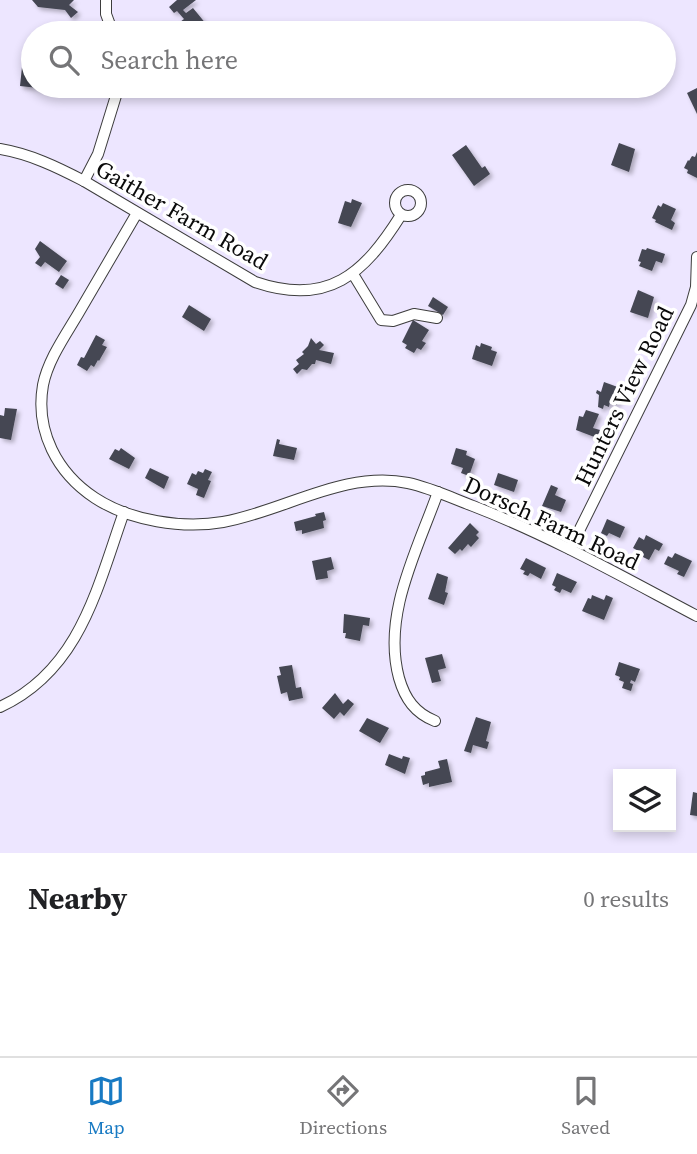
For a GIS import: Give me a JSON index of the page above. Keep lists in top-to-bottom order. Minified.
{"streets":{"street":["Gaither Farm Road","Hunters View Road","Dorsch Farm Road"]},"crossings":[["Gaither Farm Road","Dorsch Farm Road"],["Hunters View Road","Dorsch Farm Road"]],"page":{"search":"Search here","heading":["Nearby","0 results"],"nav":["Map","Directions","Saved"]}}
